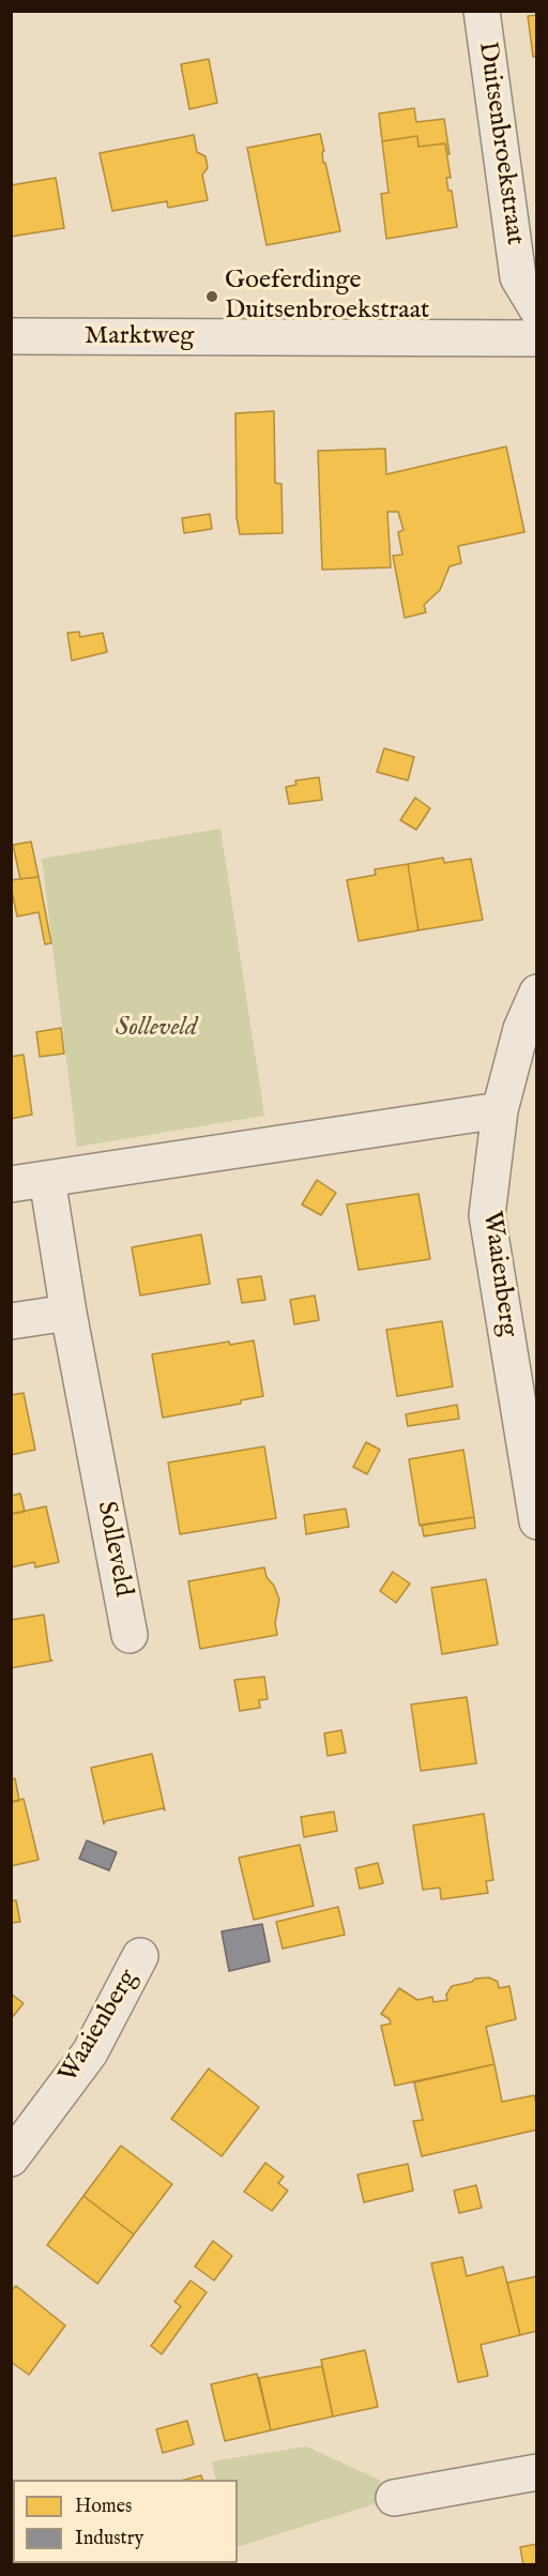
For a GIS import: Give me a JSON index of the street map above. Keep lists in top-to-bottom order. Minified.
{"streets":{"street":["Duitsenbroekstraat","Marktweg","Waaienberg","Solleveld"]},"parks":["Solleveld"],"places":["Goeferdinge Duitsenbroekstraat"],"legend":["Homes","Industry"]}
